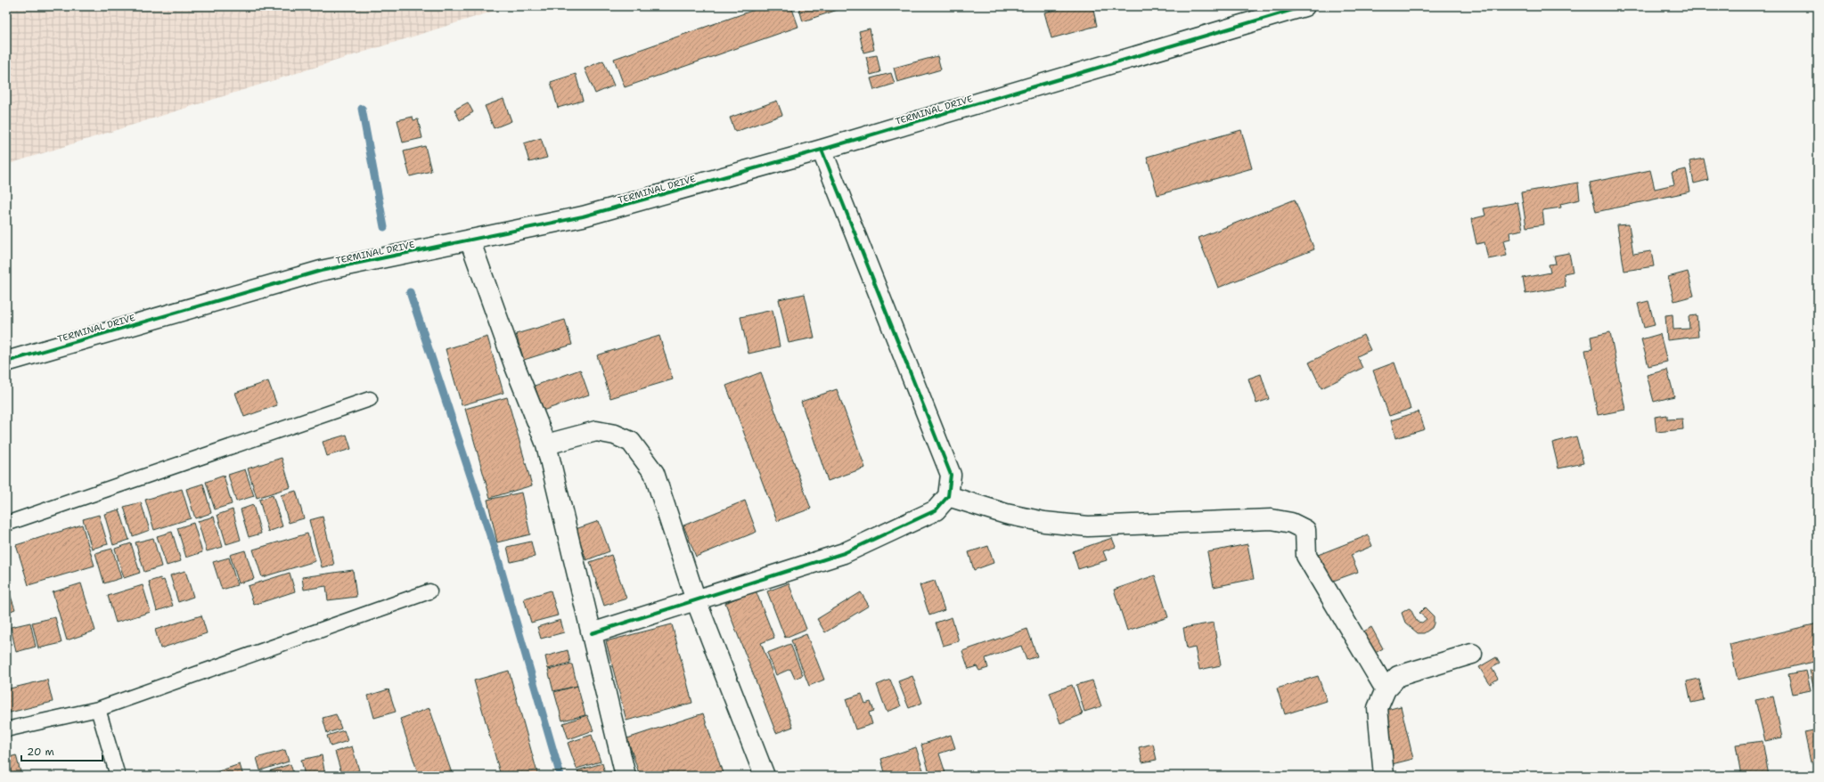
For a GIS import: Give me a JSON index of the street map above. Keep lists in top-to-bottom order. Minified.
{"streets":{"street":["TERMINAL DRIVE"]},"scale_bar":"20 m"}
